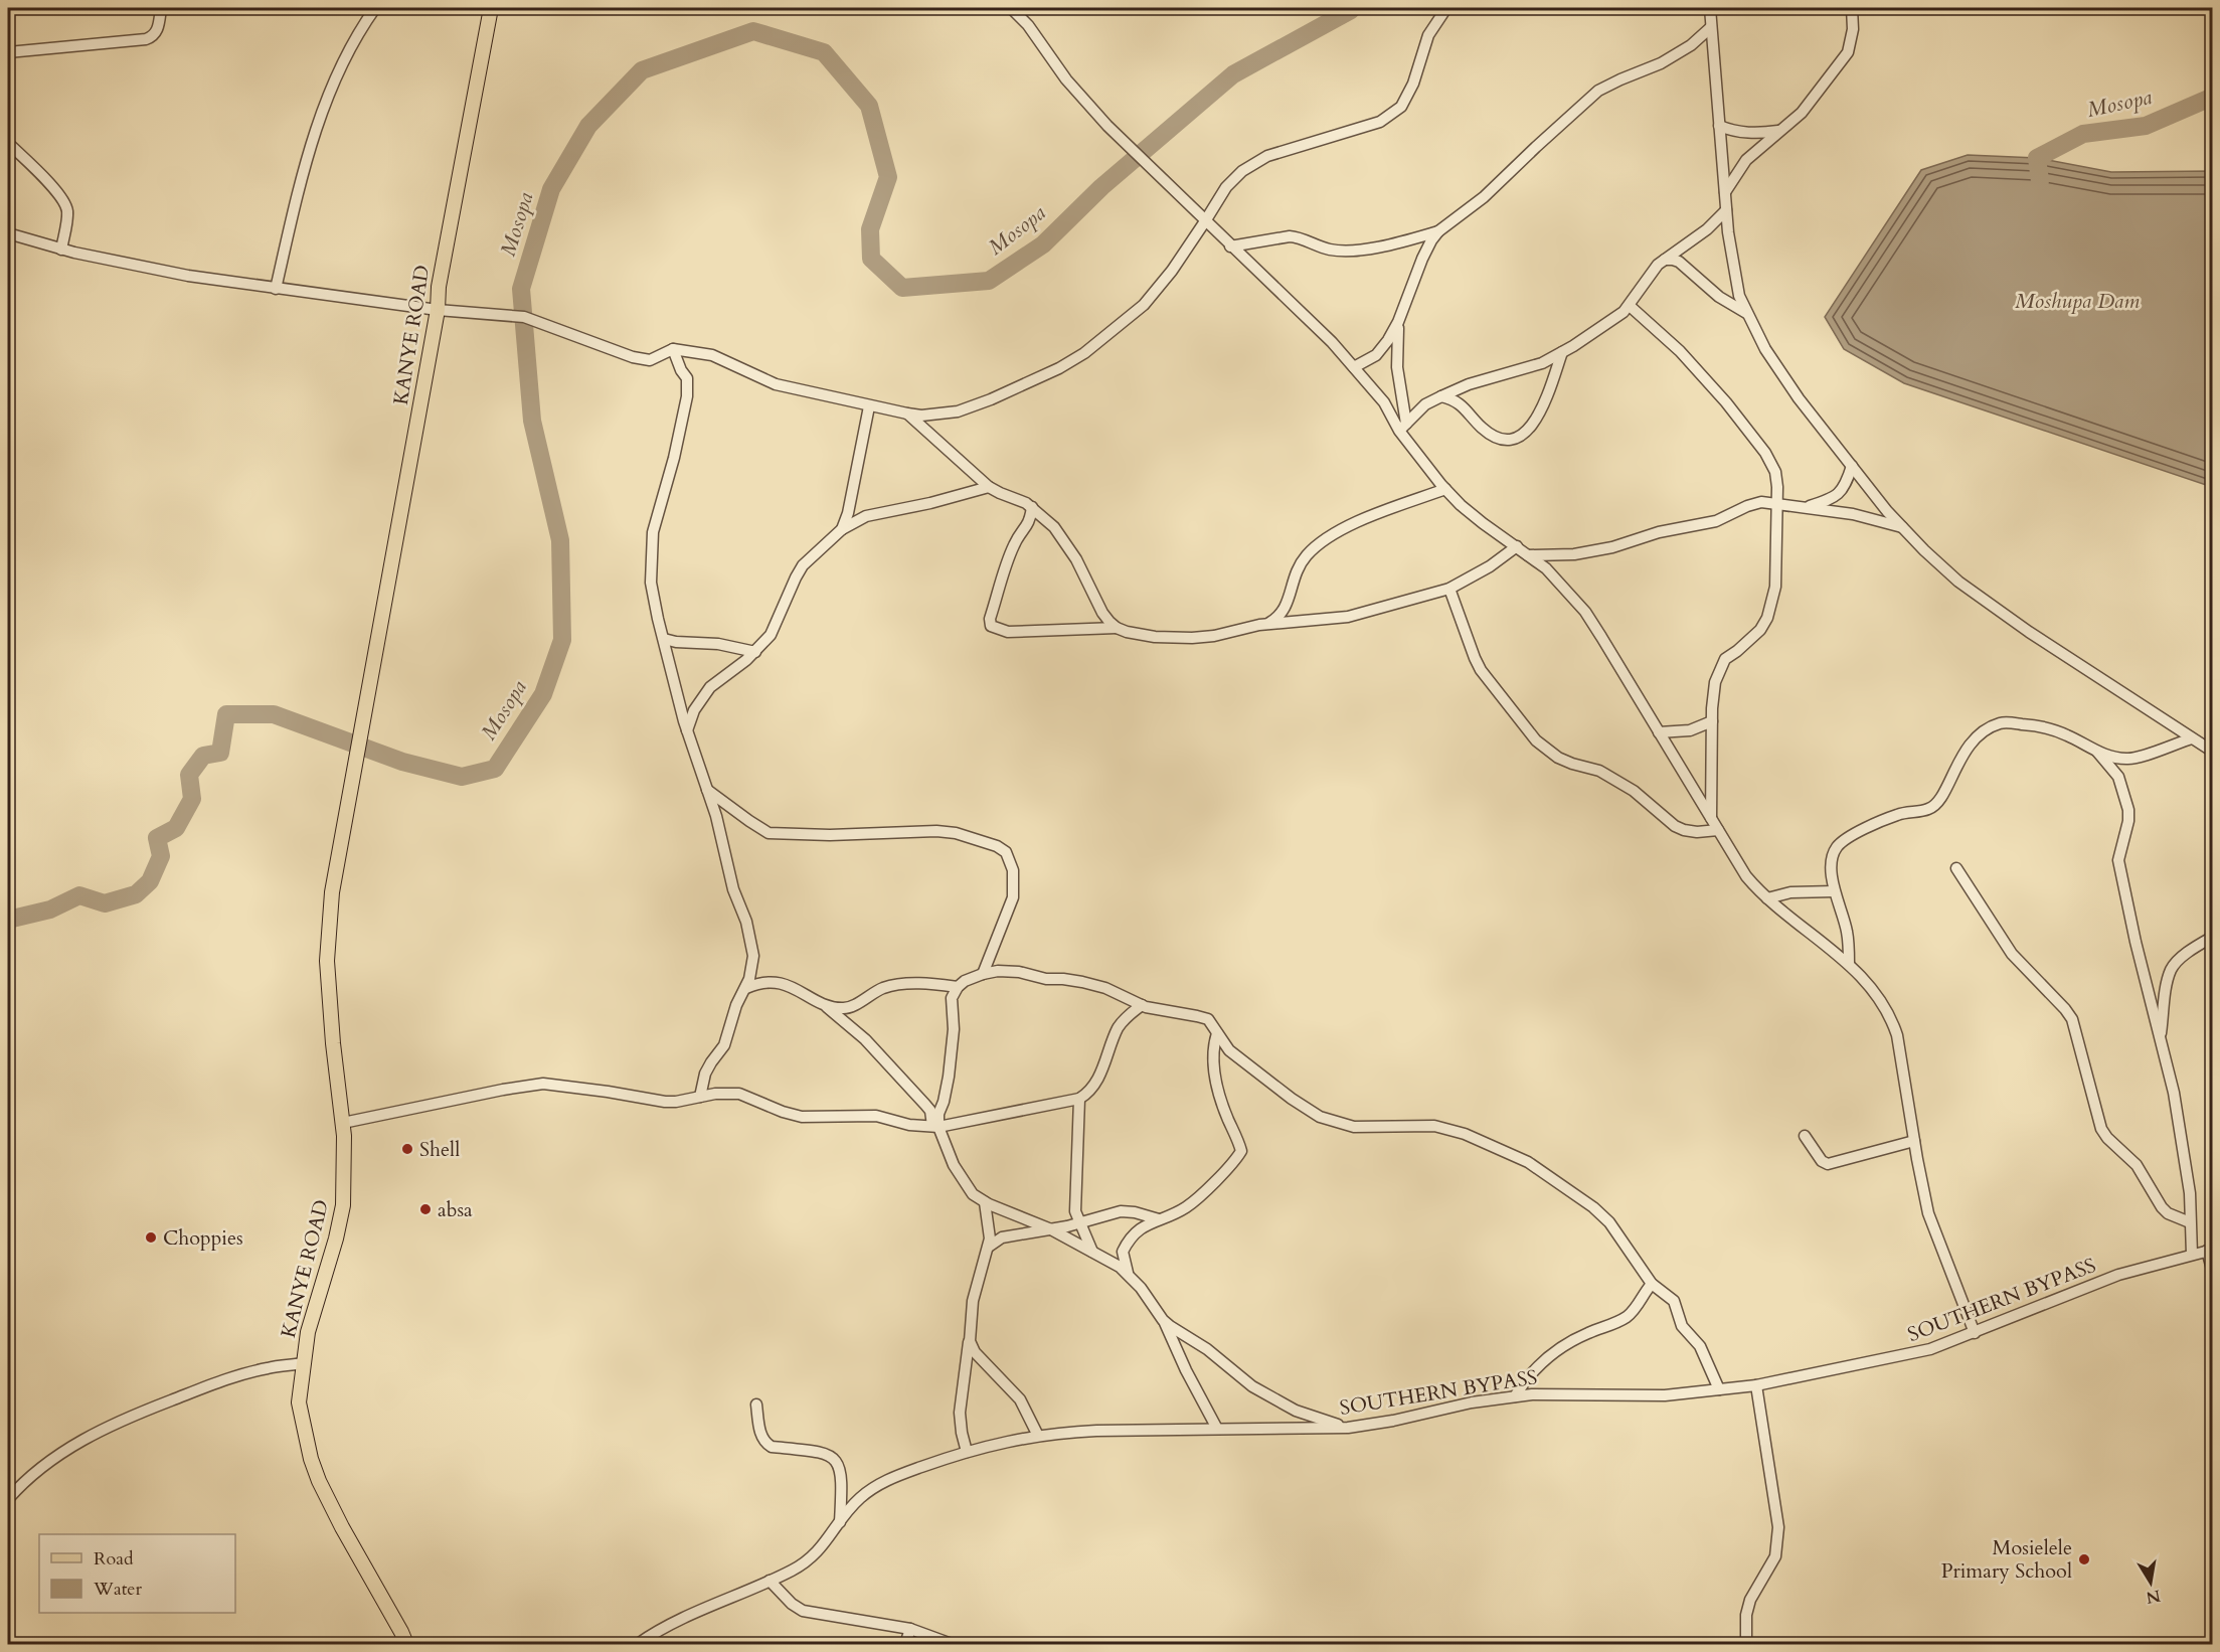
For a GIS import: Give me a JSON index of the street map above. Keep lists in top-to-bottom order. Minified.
{"streets":{"main road":["KANYE ROAD"],"street":["SOUTHERN BYPASS"]},"water":["Mosopa","Moshupa Dam"],"places":["Shell","absa","Choppies","Mosielele Primary School"],"legend":["Road","Water"],"north":"bottom"}
